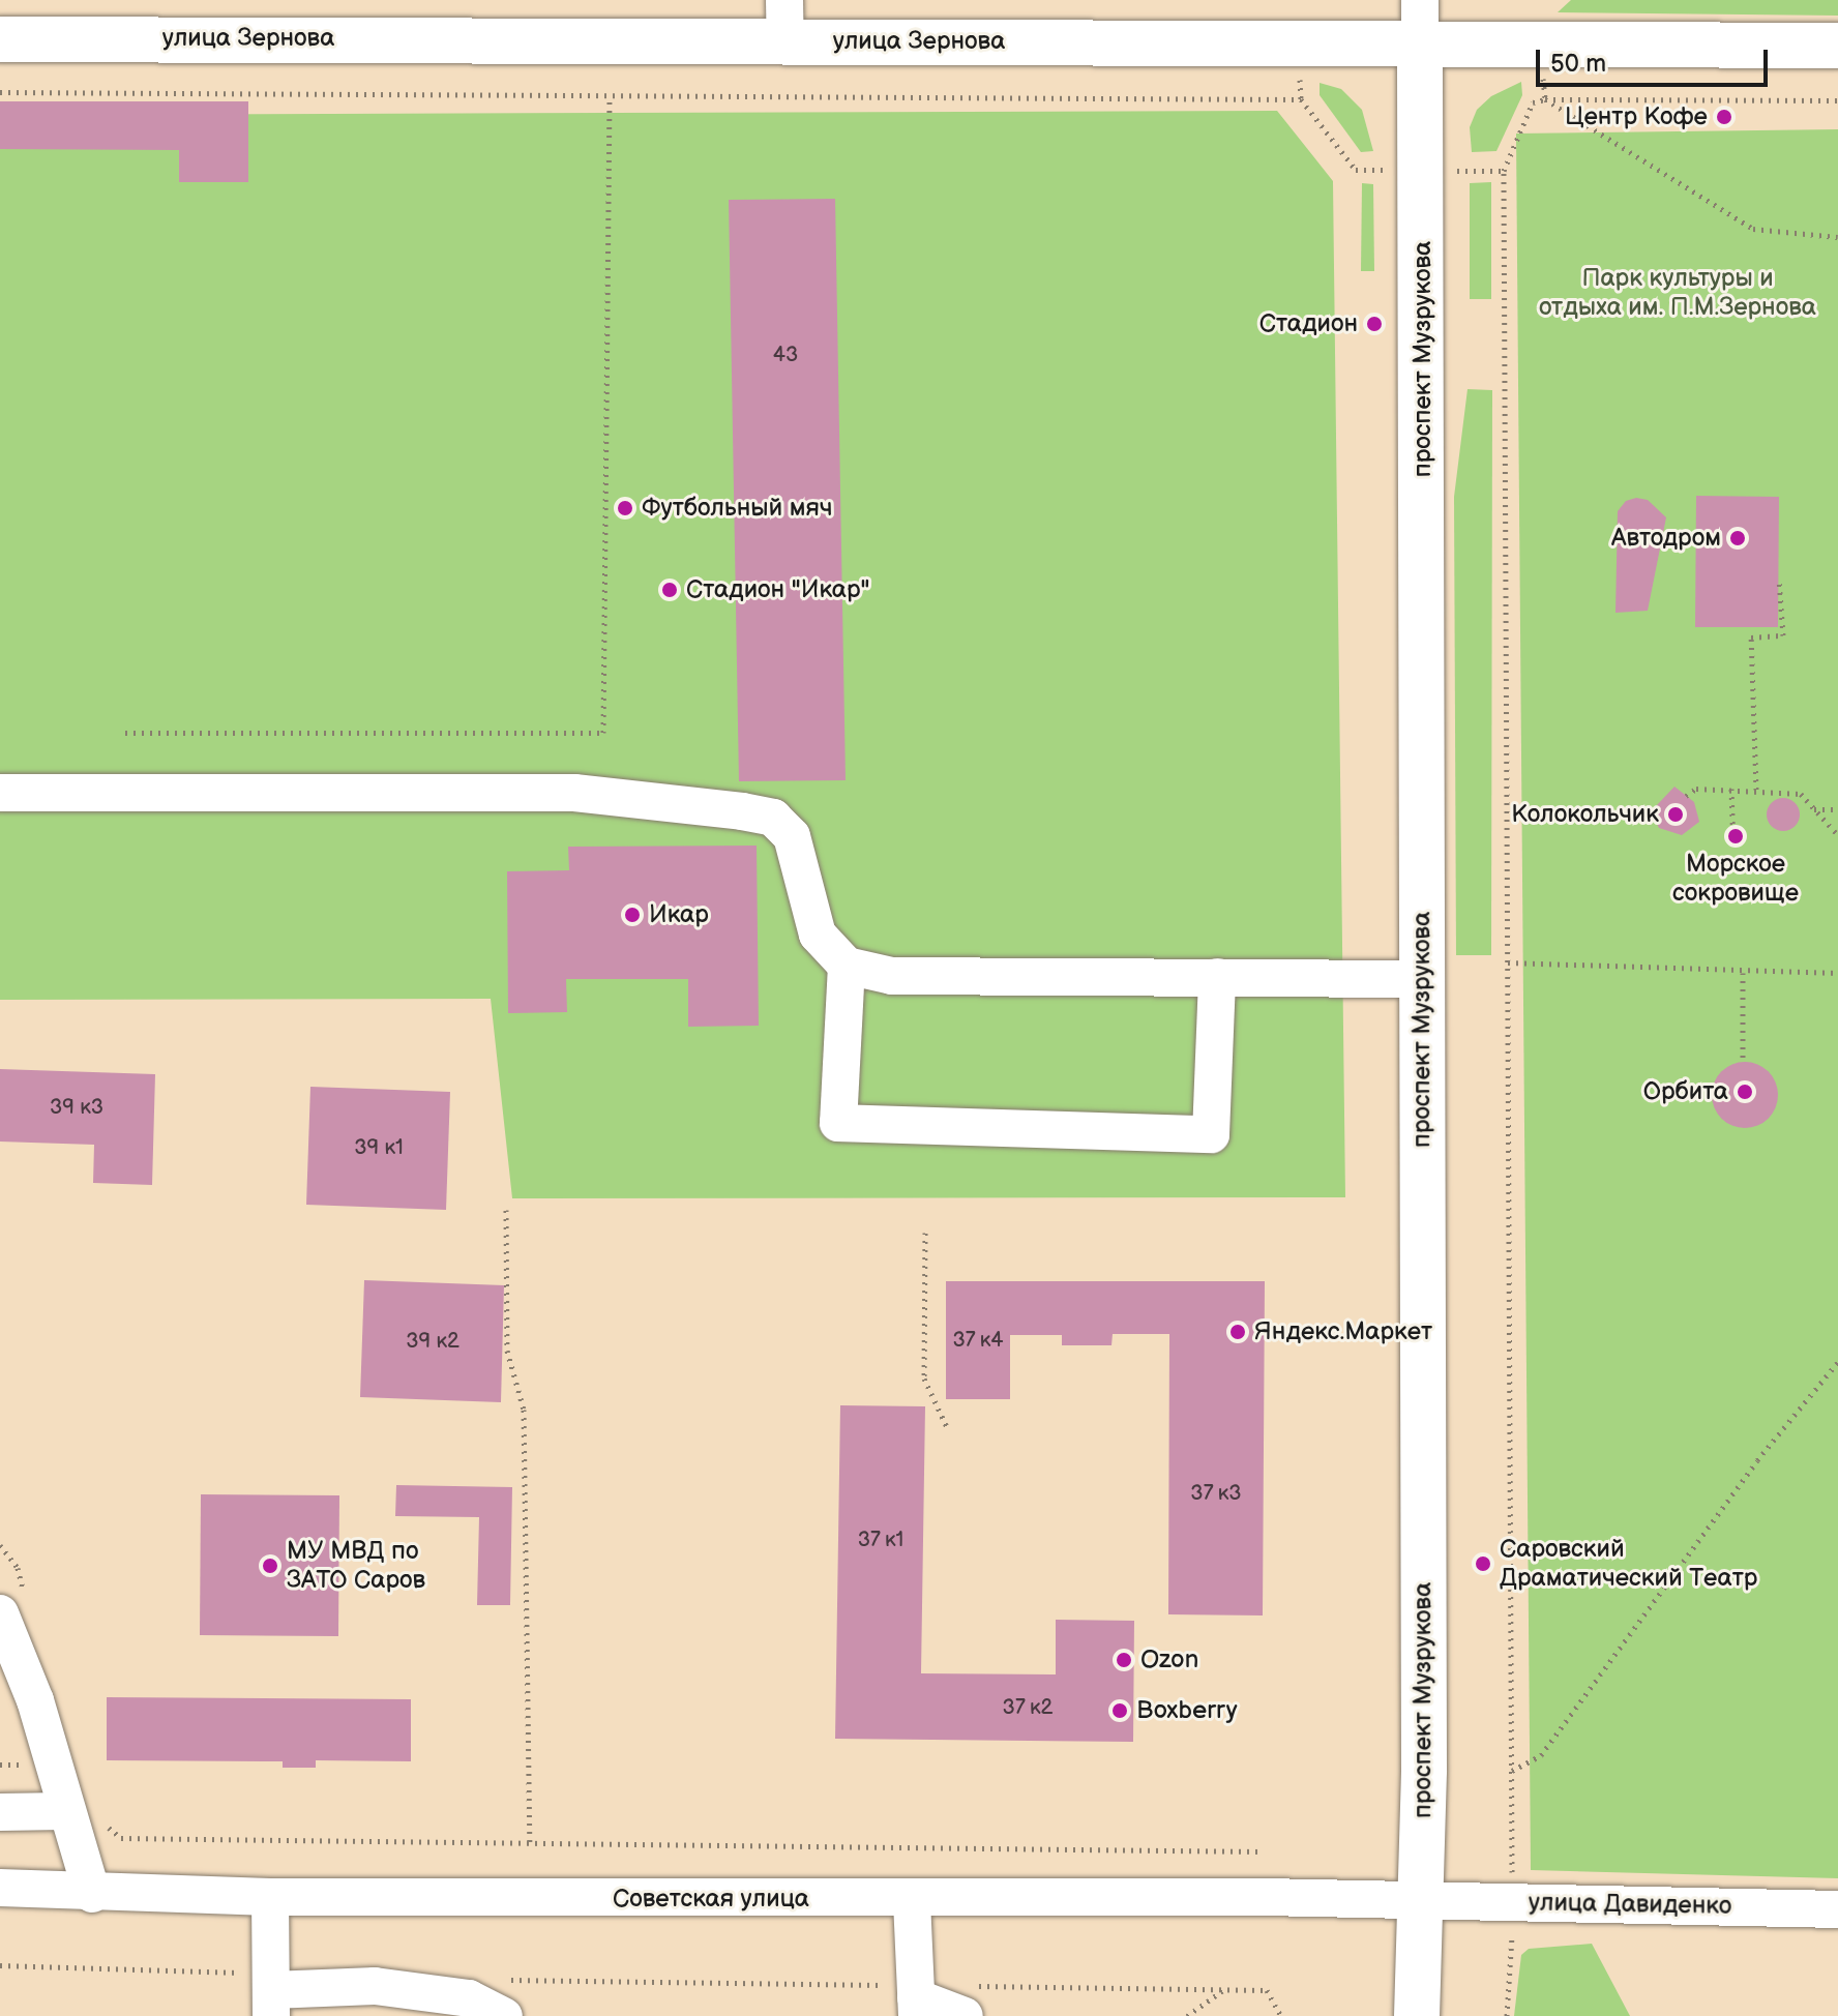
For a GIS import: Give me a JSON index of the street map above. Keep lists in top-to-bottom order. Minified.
{"streets":{"main road":["улица Зернова","проспект Музрукова"],"street":["Советская улица","улица Давиденко"]},"crossings":[["улица Зернова","проспект Музрукова"],["проспект Музрукова","Советская улица"],["проспект Музрукова","улица Давиденко"],["Советская улица","улица Давиденко"]],"parks":["Парк культуры и отдыха им. П.М.Зернова"],"places":["Центр Кофе","Стадион","Футбольный мяч","Автодром","Стадион \"Икар\"","Колокольчик","Морское сокровище","Икар","Орбита","Яндекс.Маркет","Саровский Драматический Театр","МУ МВД по ЗАТО Саров","Ozon","Boxberry"],"house_numbers":["43","39 к3","39 к1","37 к4","39 к2","37 к3","37 к1","37 к2"],"scale_bar":"50 m"}
